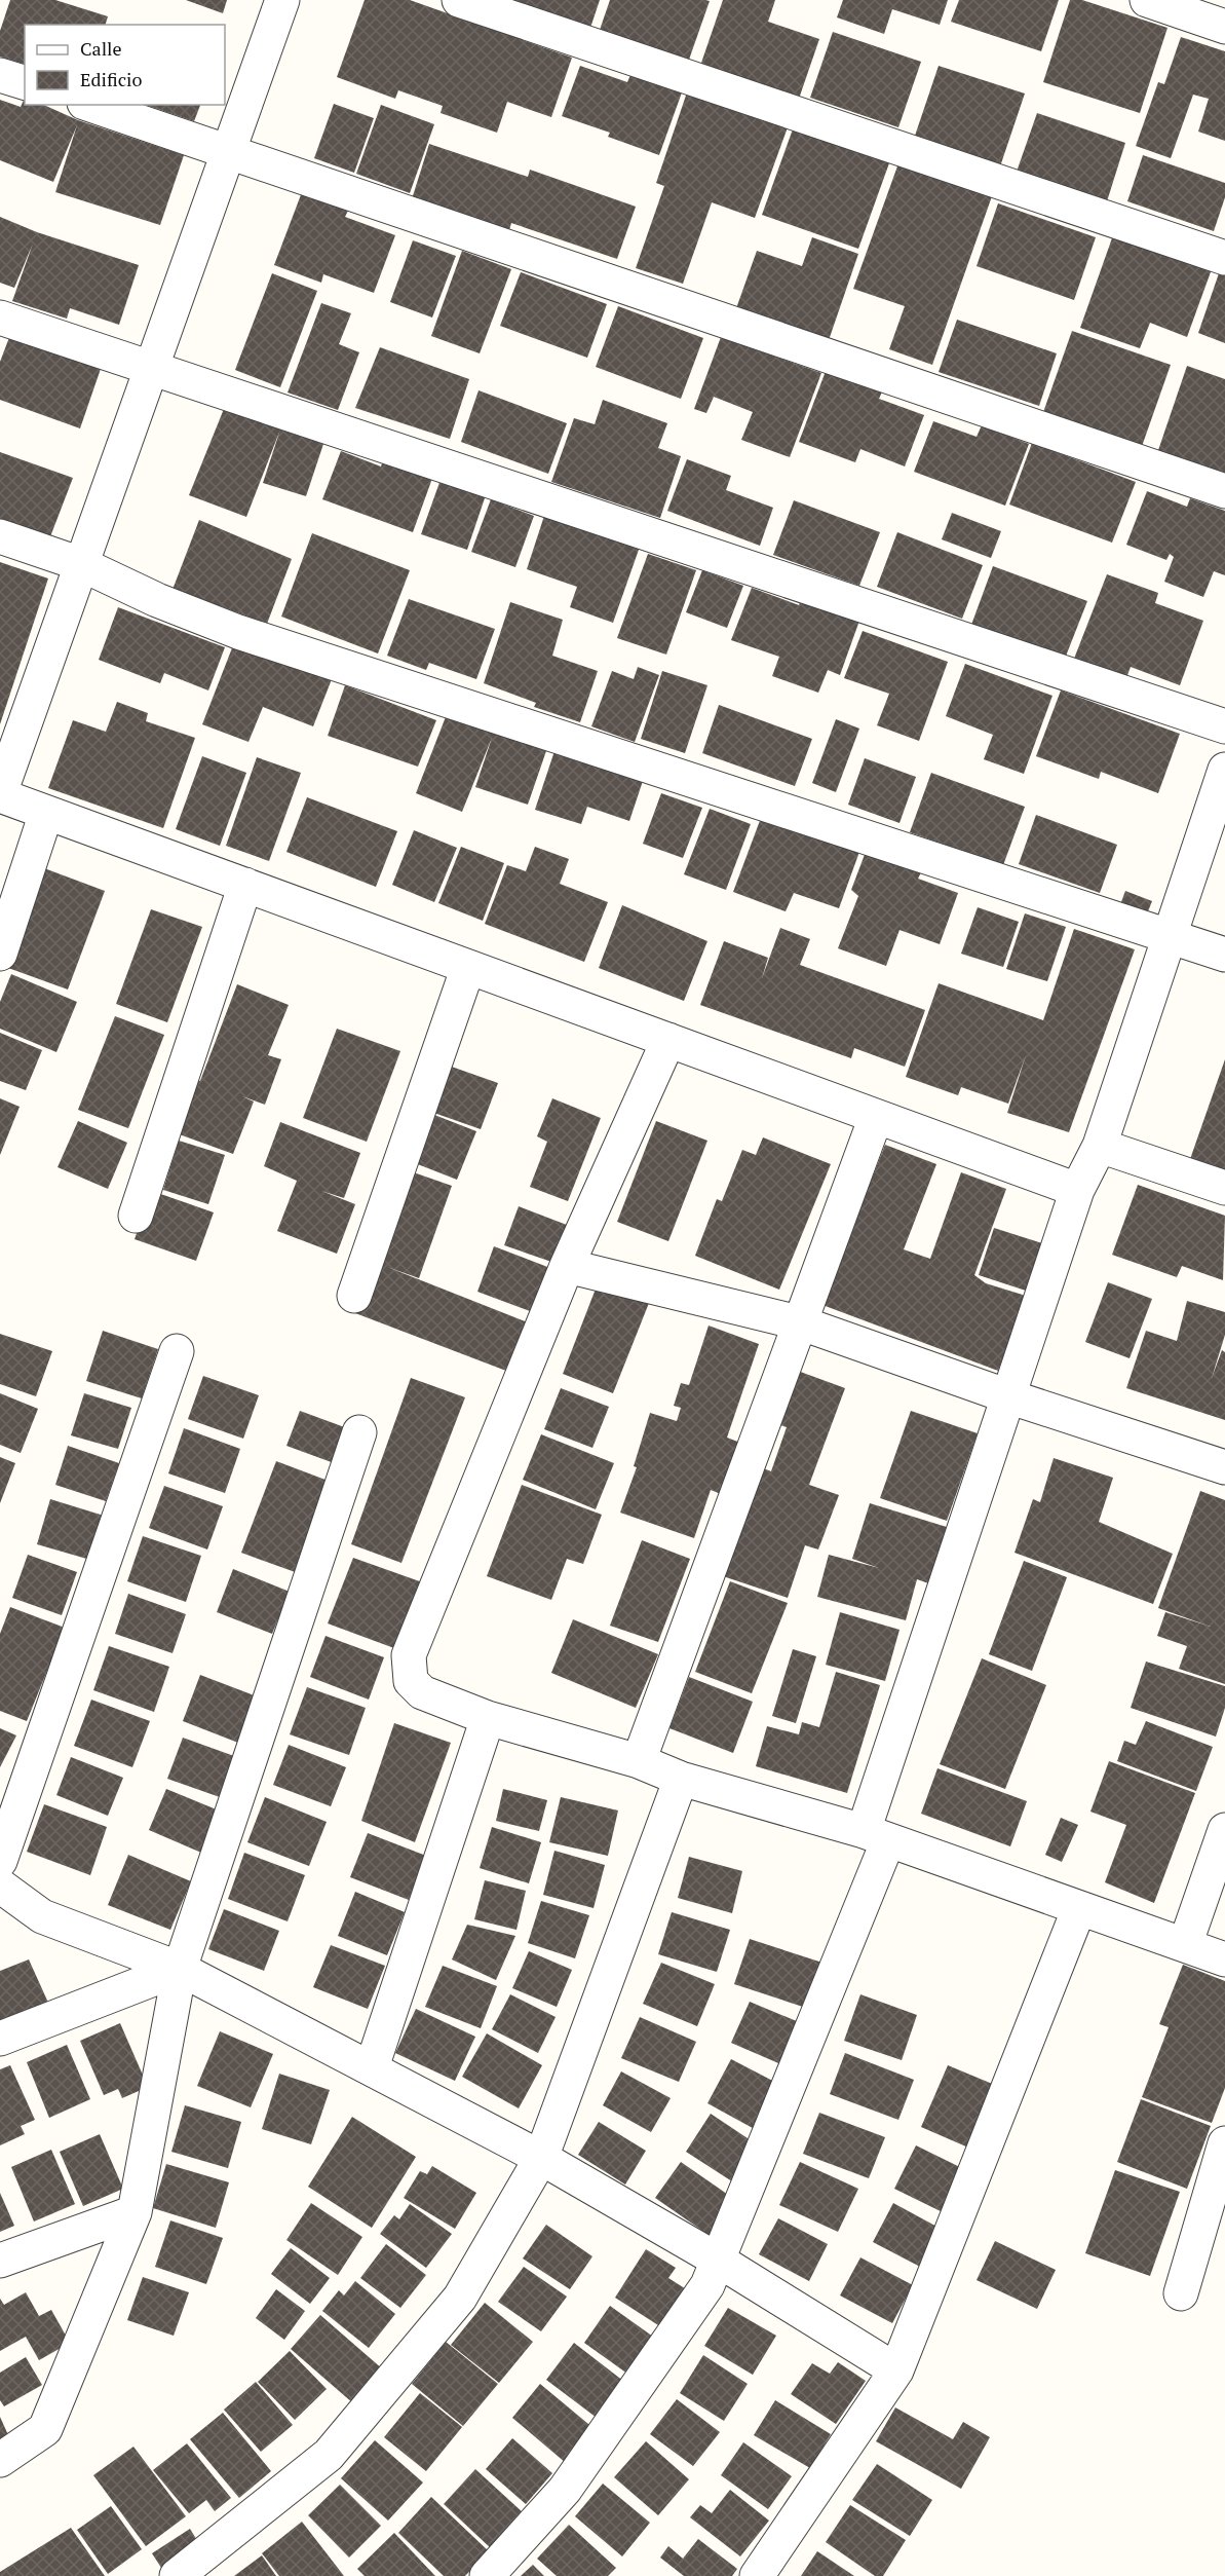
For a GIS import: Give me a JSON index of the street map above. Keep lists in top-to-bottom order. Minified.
{"legend":["Calle","Edificio"]}
